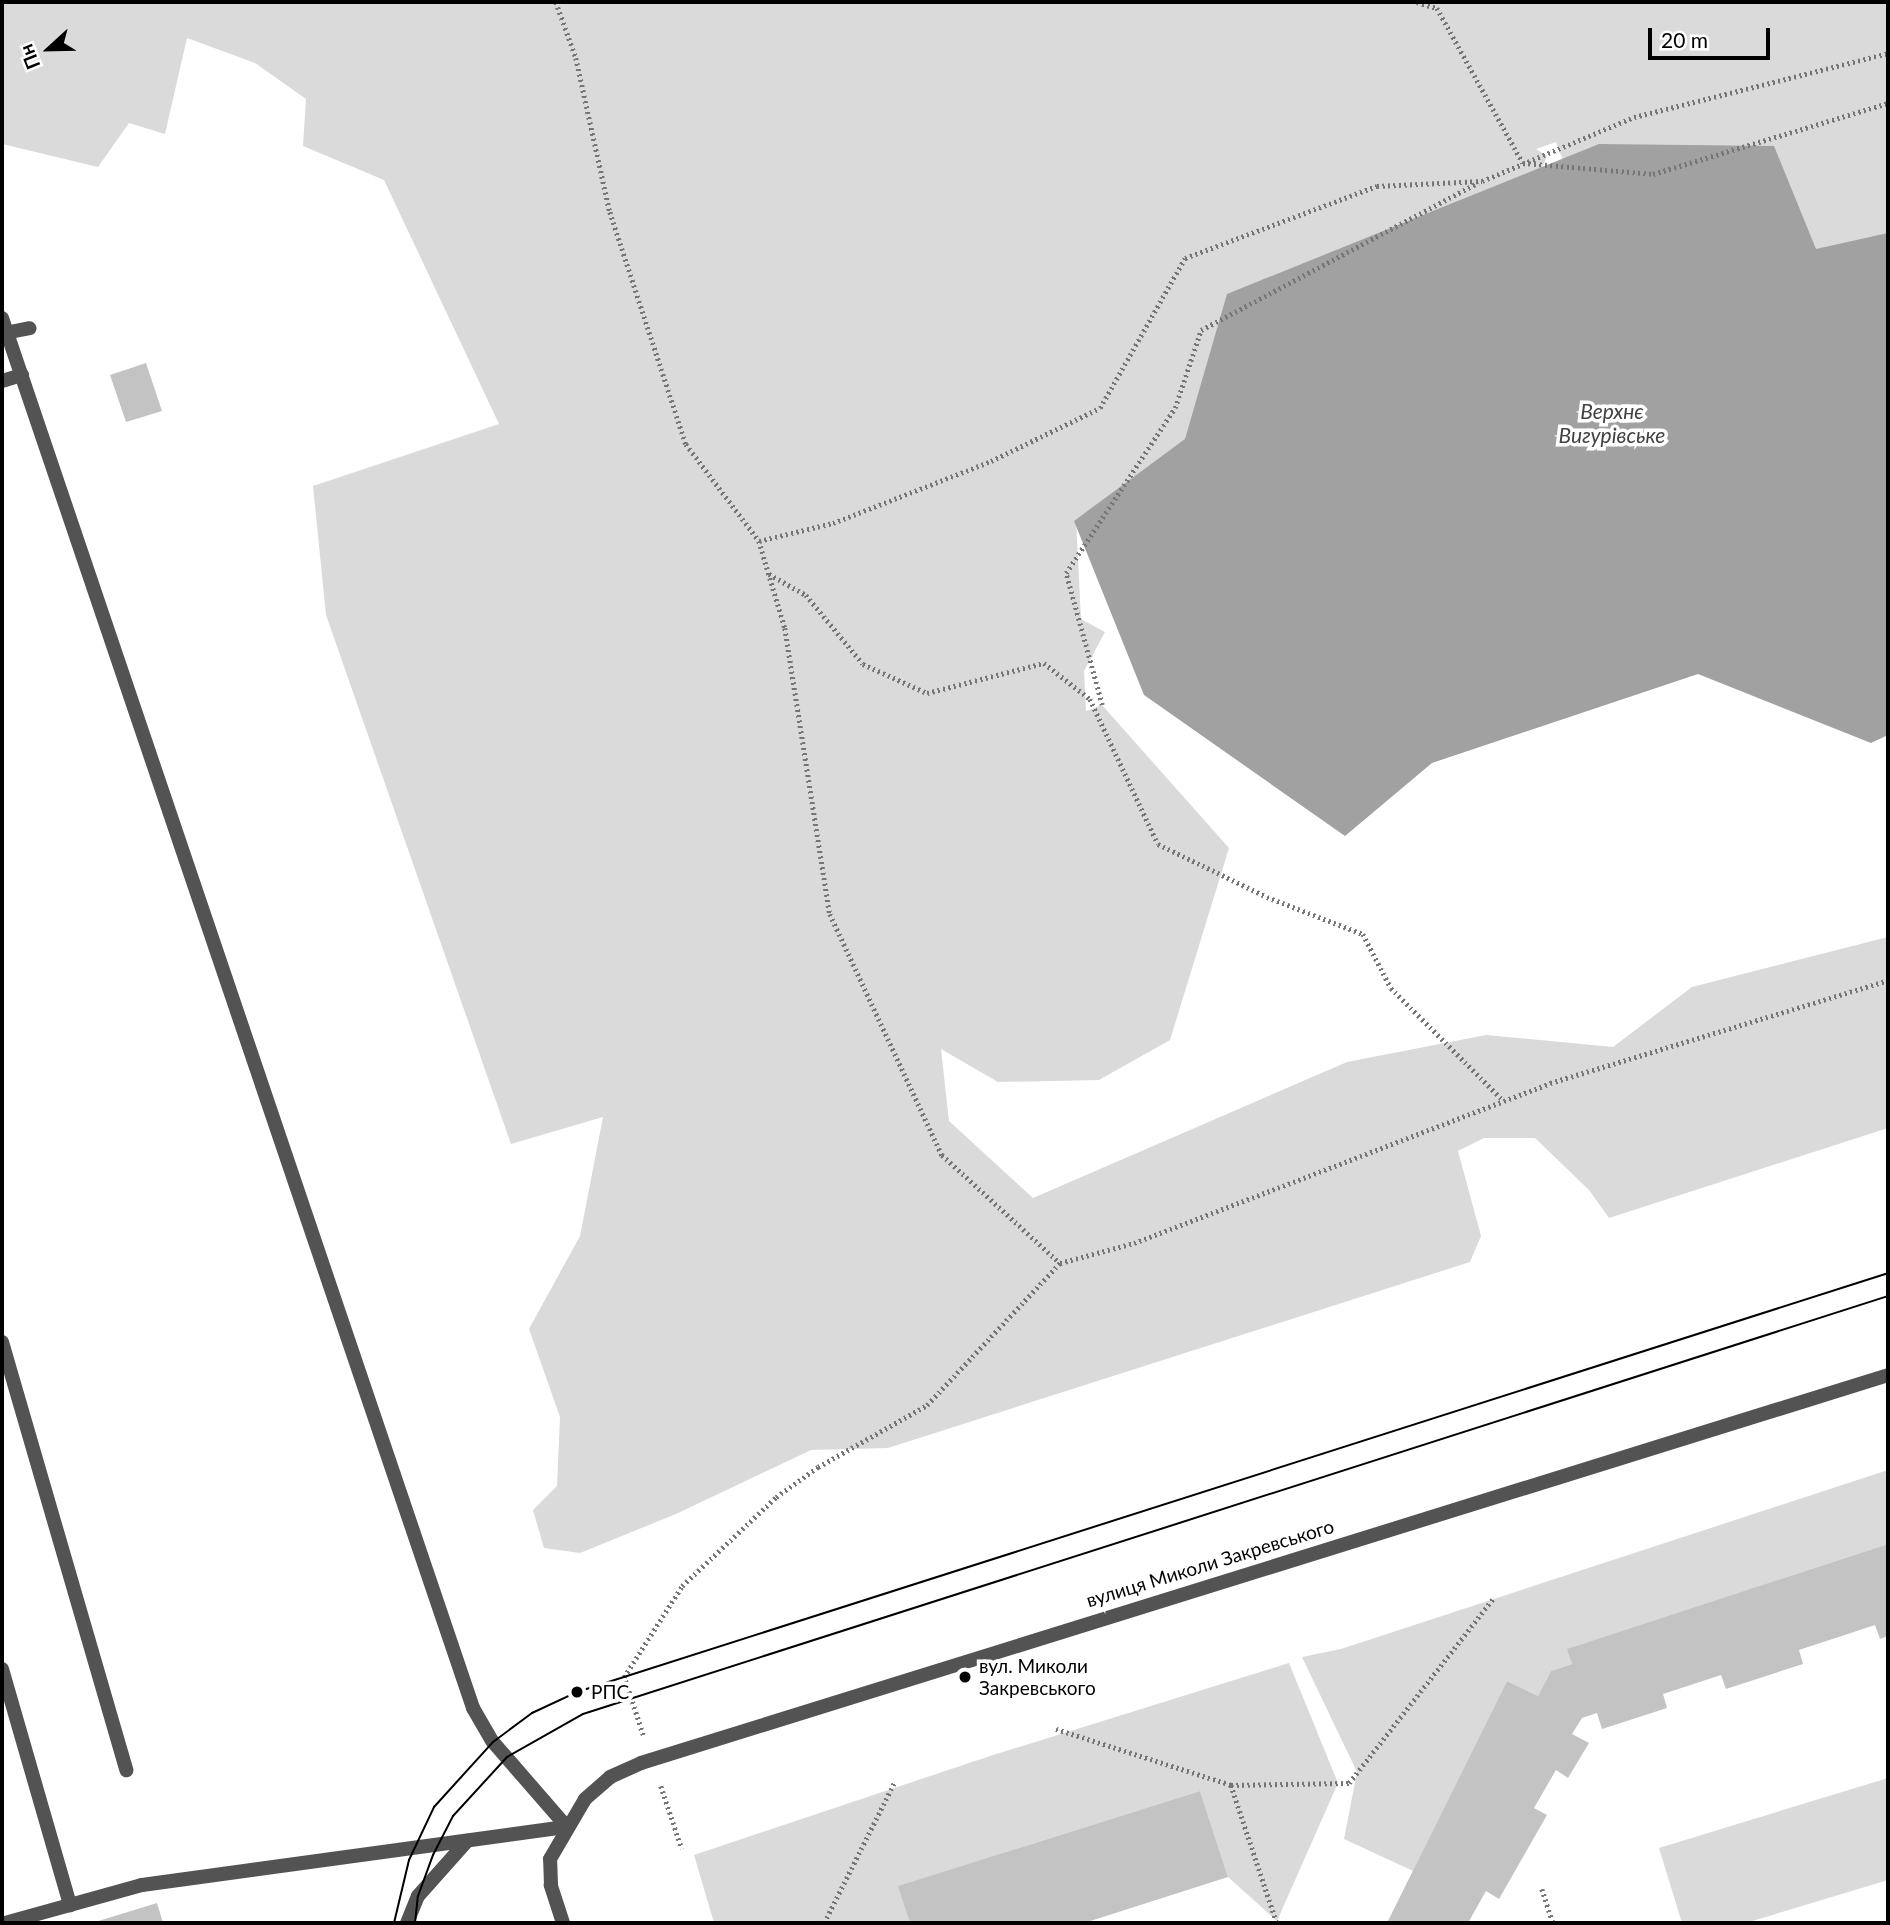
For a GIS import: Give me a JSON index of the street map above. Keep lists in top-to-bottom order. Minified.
{"streets":{"street":["вулиця Миколи Закревського"]},"water":["Верхнє Вигурівське"],"places":["вул. Миколи Закревського","РПС"],"scale_bar":"20 m","north":"left"}
